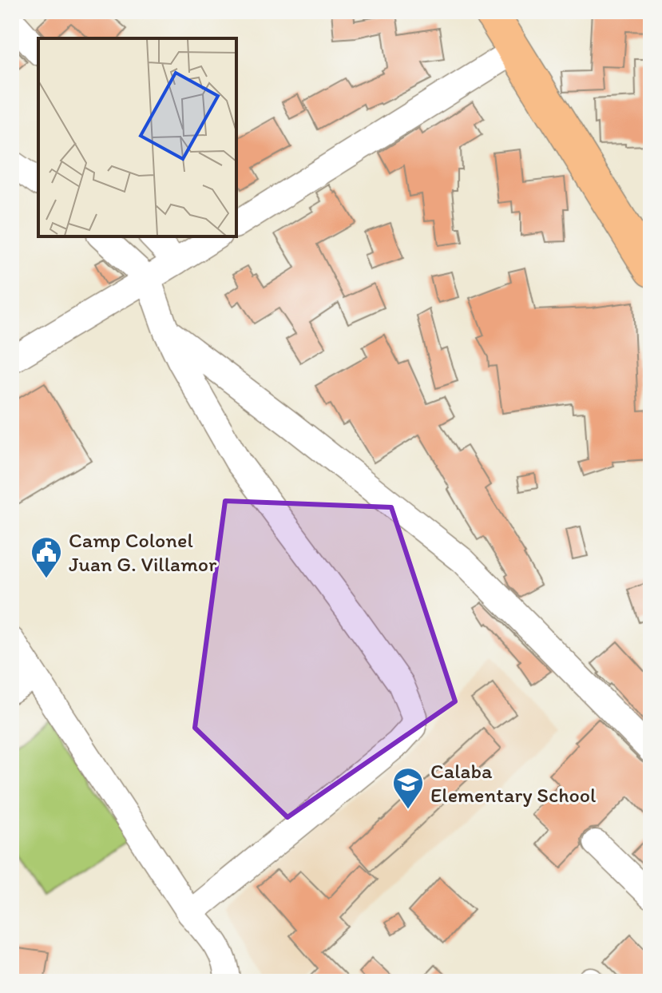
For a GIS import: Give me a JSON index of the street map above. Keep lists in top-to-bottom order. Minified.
{"places":{"public building":["Camp Colonel Juan G. Villamor"],"school or university":["Calaba Elementary School"]}}
